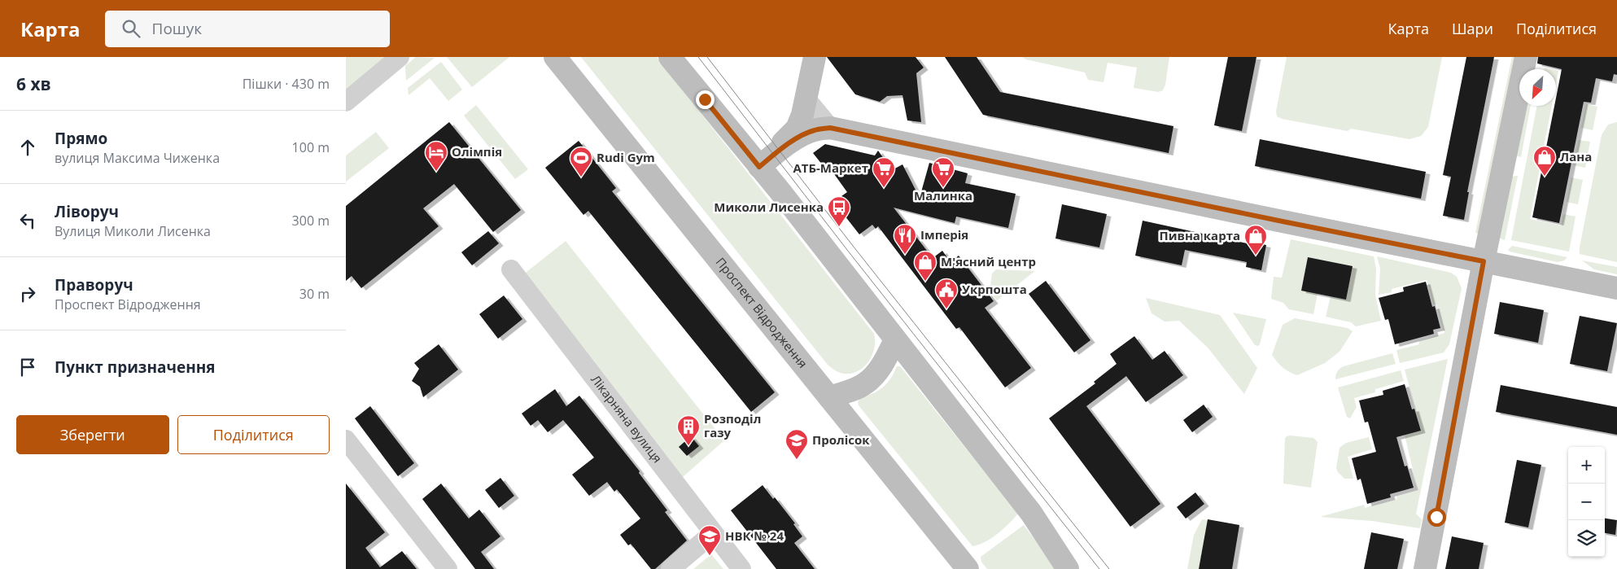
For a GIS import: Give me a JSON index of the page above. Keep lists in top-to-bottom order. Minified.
{"streets":{"street":["Проспект Відродження","Лікарняна вулиця"]},"places":{"hotel":["Олімпія"],"shop":["Лана","Пивна карта","М'ясний центр"],"sports":["Rudi Gym"],"supermarket":["АТБ-Маркет","Малинка"],"bus stop":["Миколи Лисенка"],"restaurant":["Імперія"],"public building":["Укрпошта"],"building":["Розподіл газу"],"school or university":["Пролісок","НВК № 24"]},"north":"bottom left","page":{"header":"Карта","search":"Пошук","nav":["Карта","Шари","Поділитися"],"heading":["6 хв","Пішки · 430 m"],"list":[["Прямо","вулиця Максима Чиженка","100 m"],["Ліворуч","Вулиця Миколи Лисенка","300 m"],["Праворуч","Проспект Відродження","30 m"],"Пункт призначення"],"buttons":["Зберегти","Поділитися"],"map_buttons":["+","−"]}}
